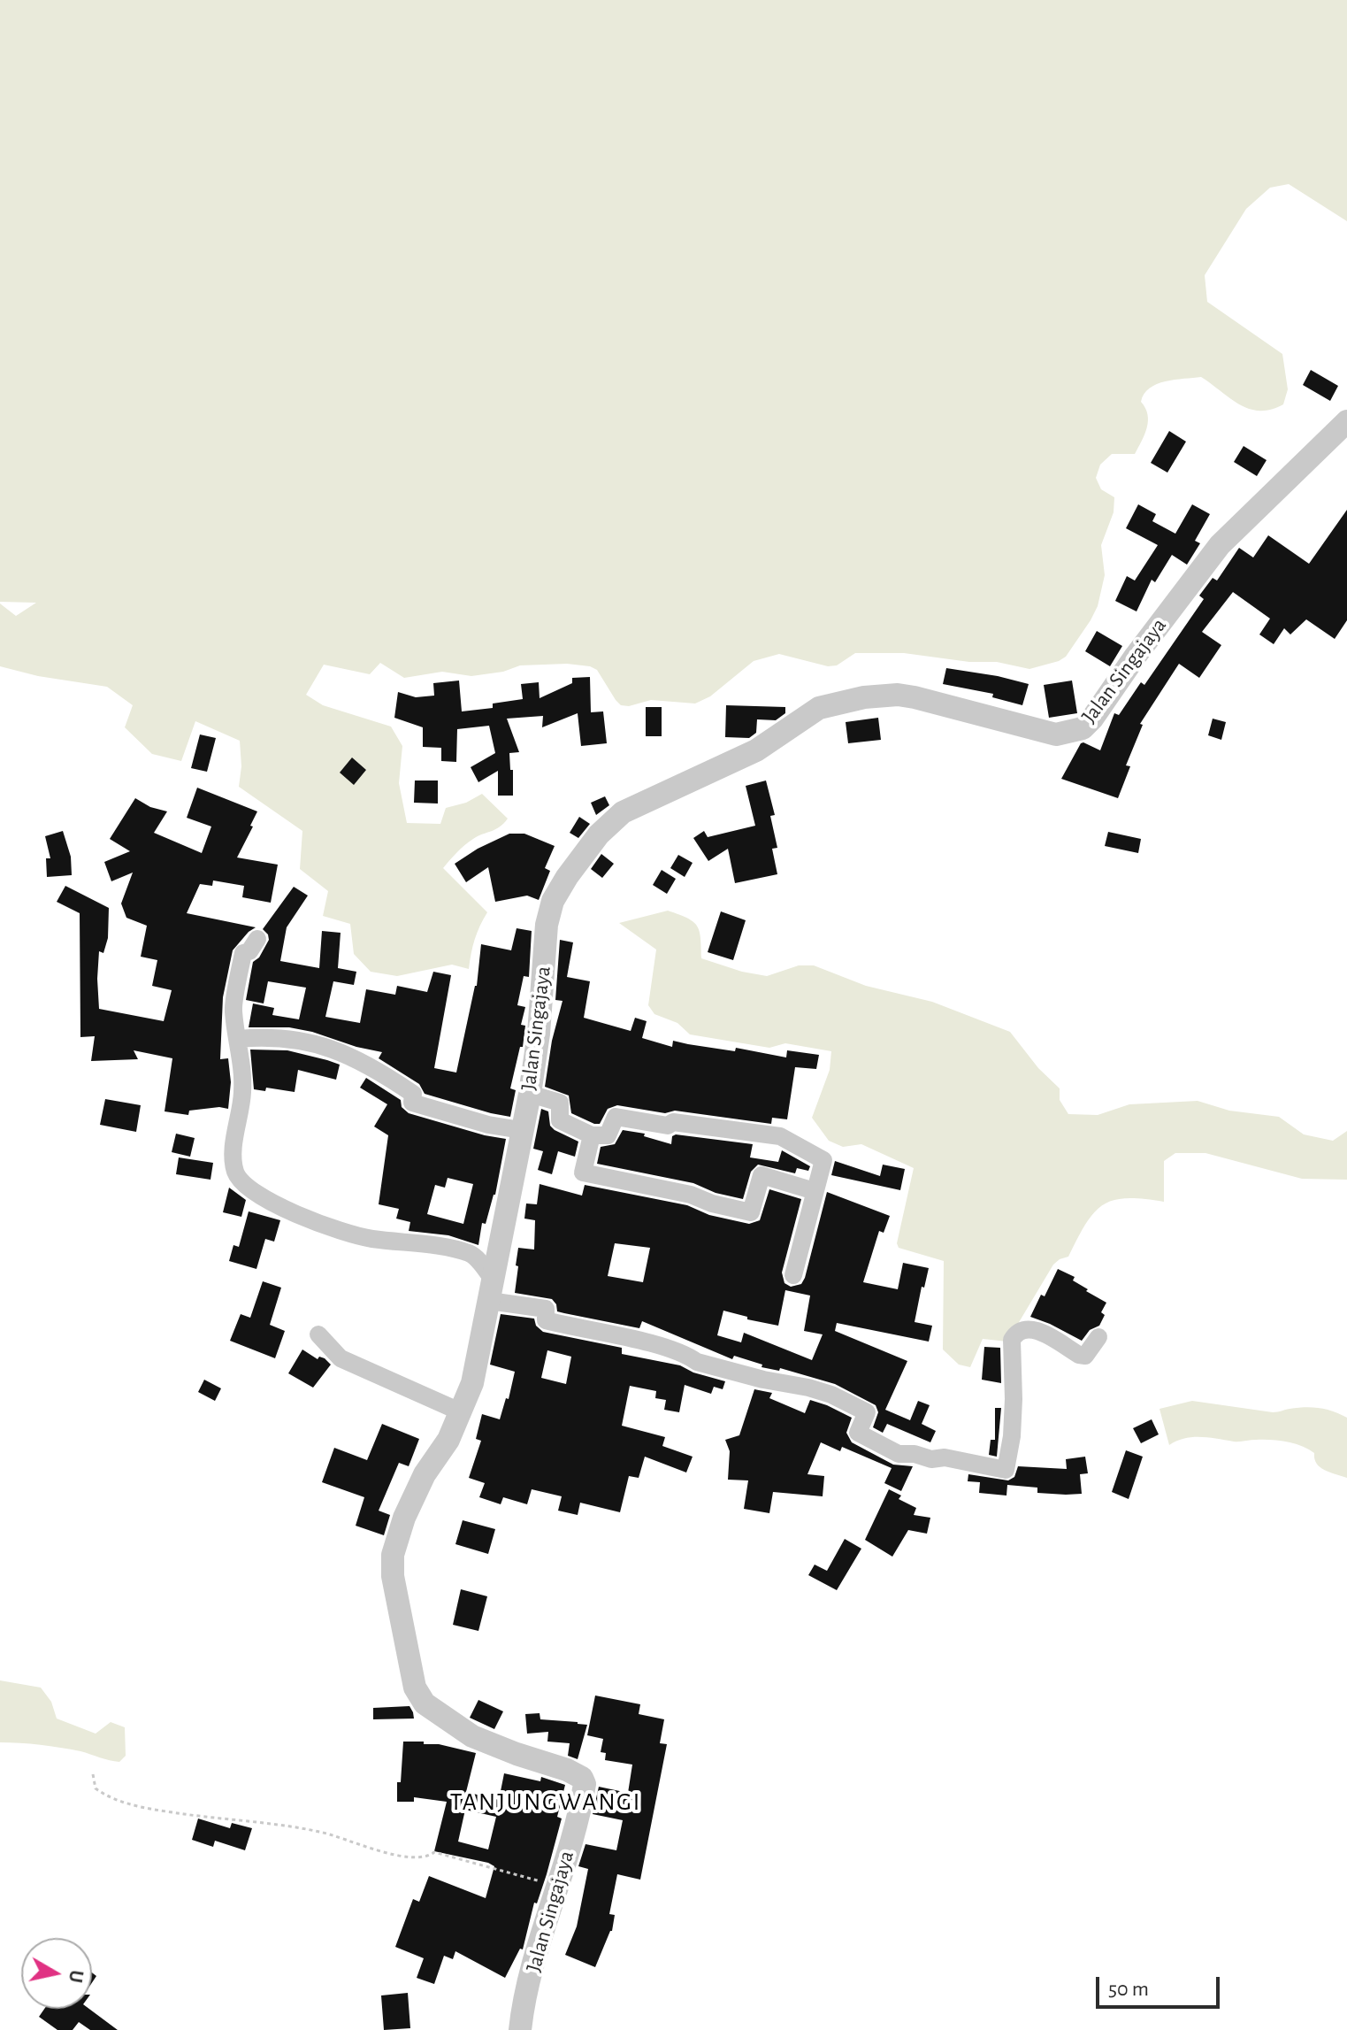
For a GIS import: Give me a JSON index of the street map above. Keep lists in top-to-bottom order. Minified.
{"streets":{"street":["Jalan Singajaya"]},"districts":["TANJUNGWANGI"],"scale_bar":"50 m","north":"right"}
